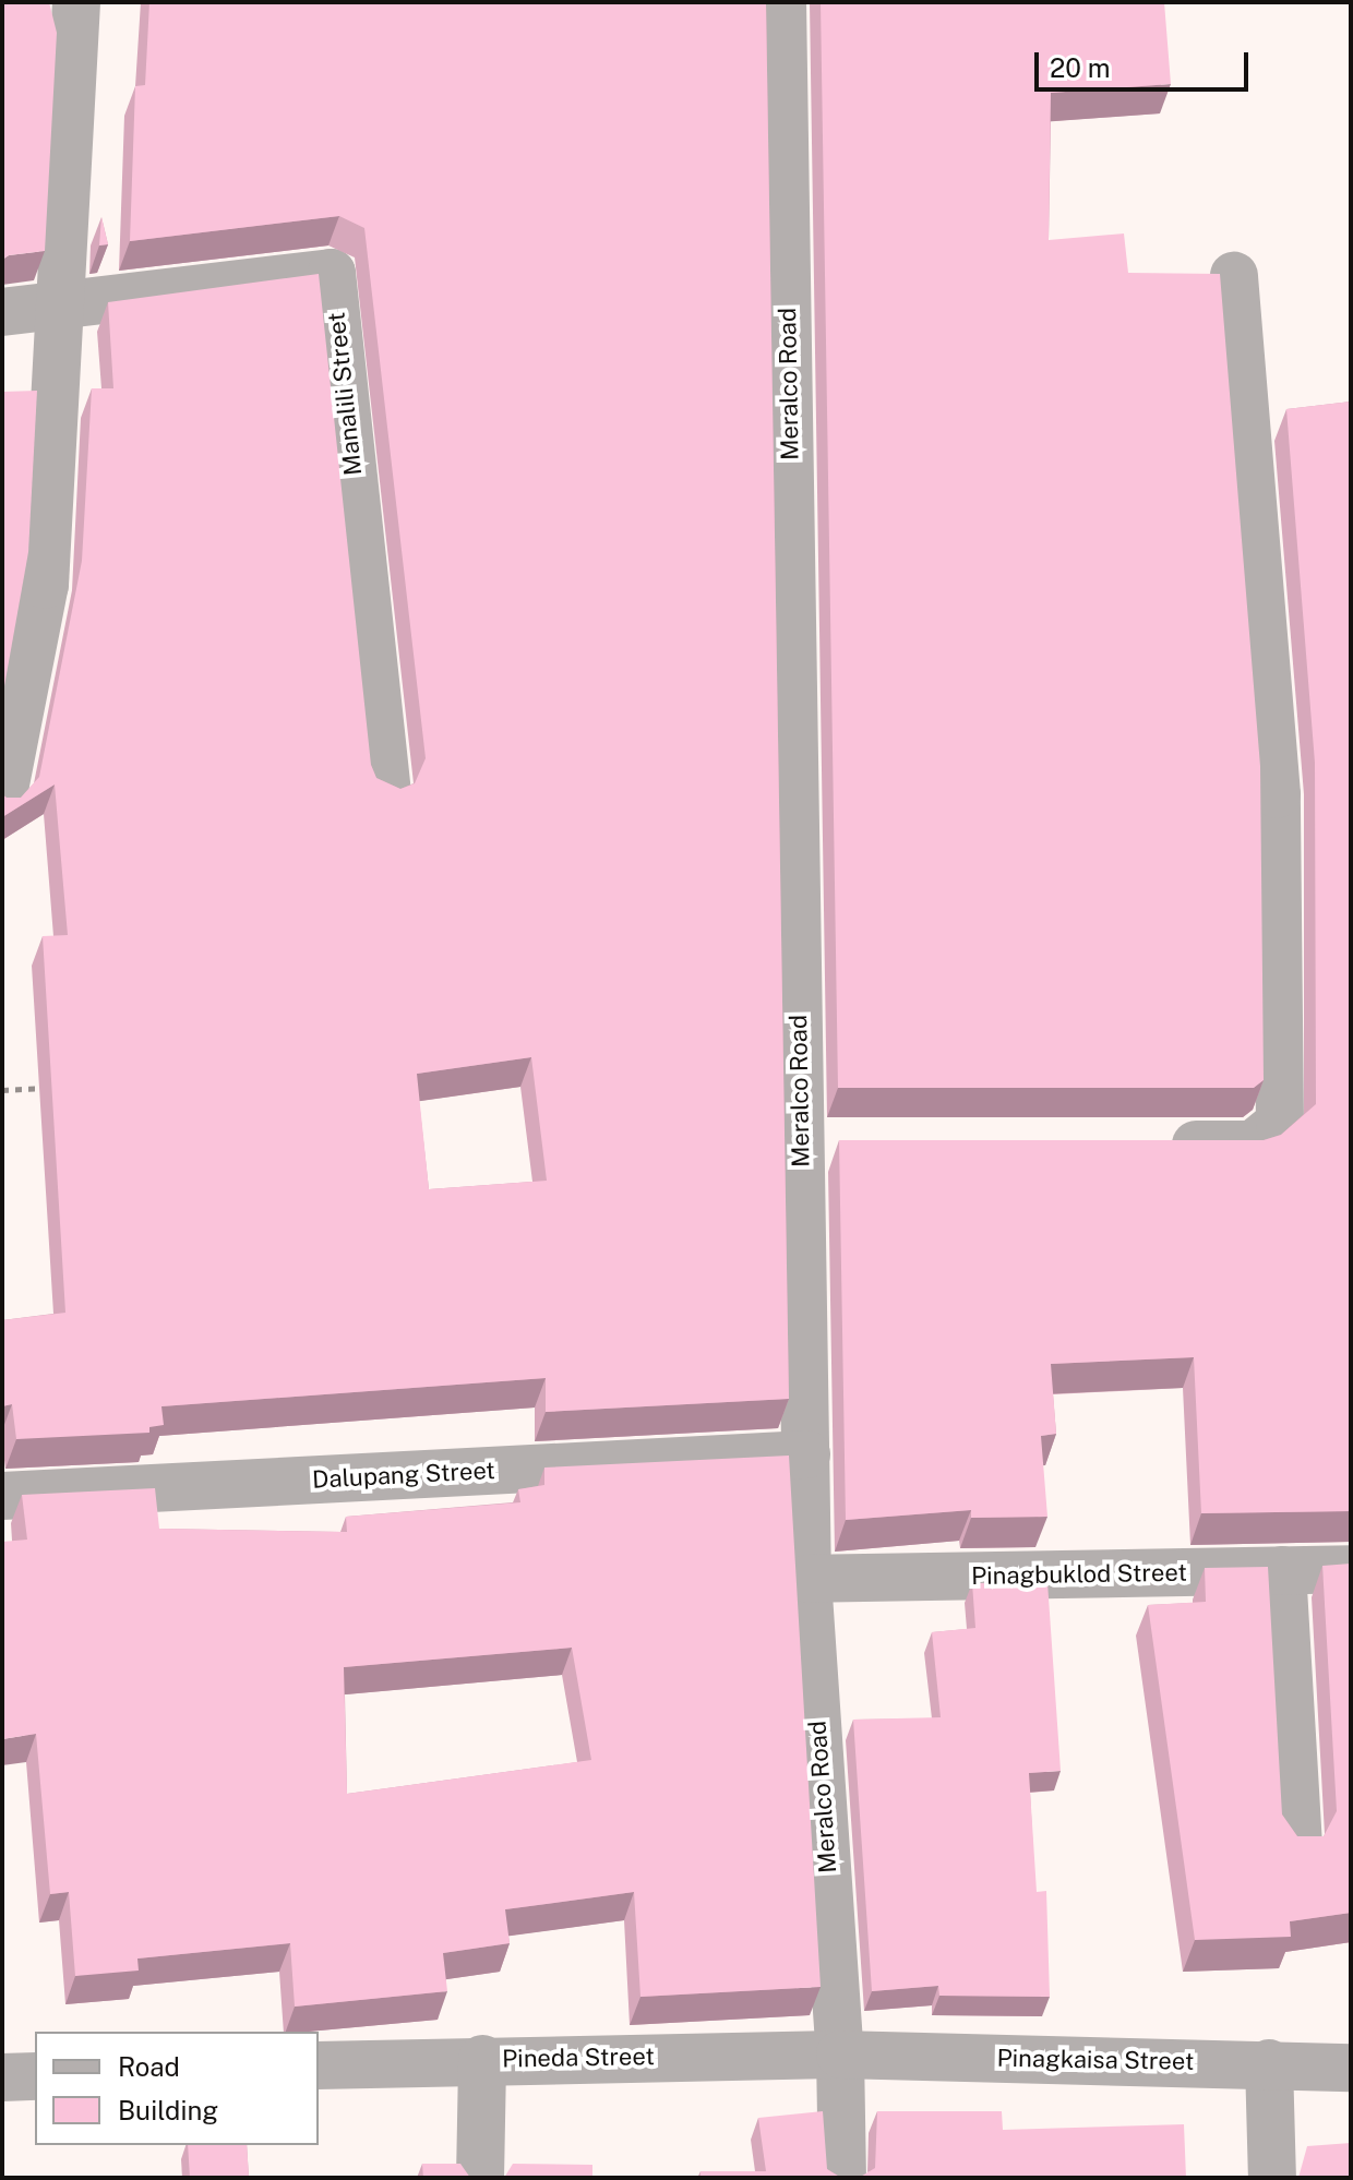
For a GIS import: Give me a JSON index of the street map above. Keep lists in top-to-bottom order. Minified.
{"streets":{"street":["Meralco Road","Manalili Street","Dalupang Street","Pinagbuklod Street","Pineda Street","Pinagkaisa Street"]},"crossings":[["Meralco Road","Dalupang Street"],["Meralco Road","Pinagbuklod Street"],["Meralco Road","Pineda Street"],["Meralco Road","Pinagkaisa Street"],["Pineda Street","Pinagkaisa Street"]],"legend":["Road","Building"],"scale_bar":"20 m"}
